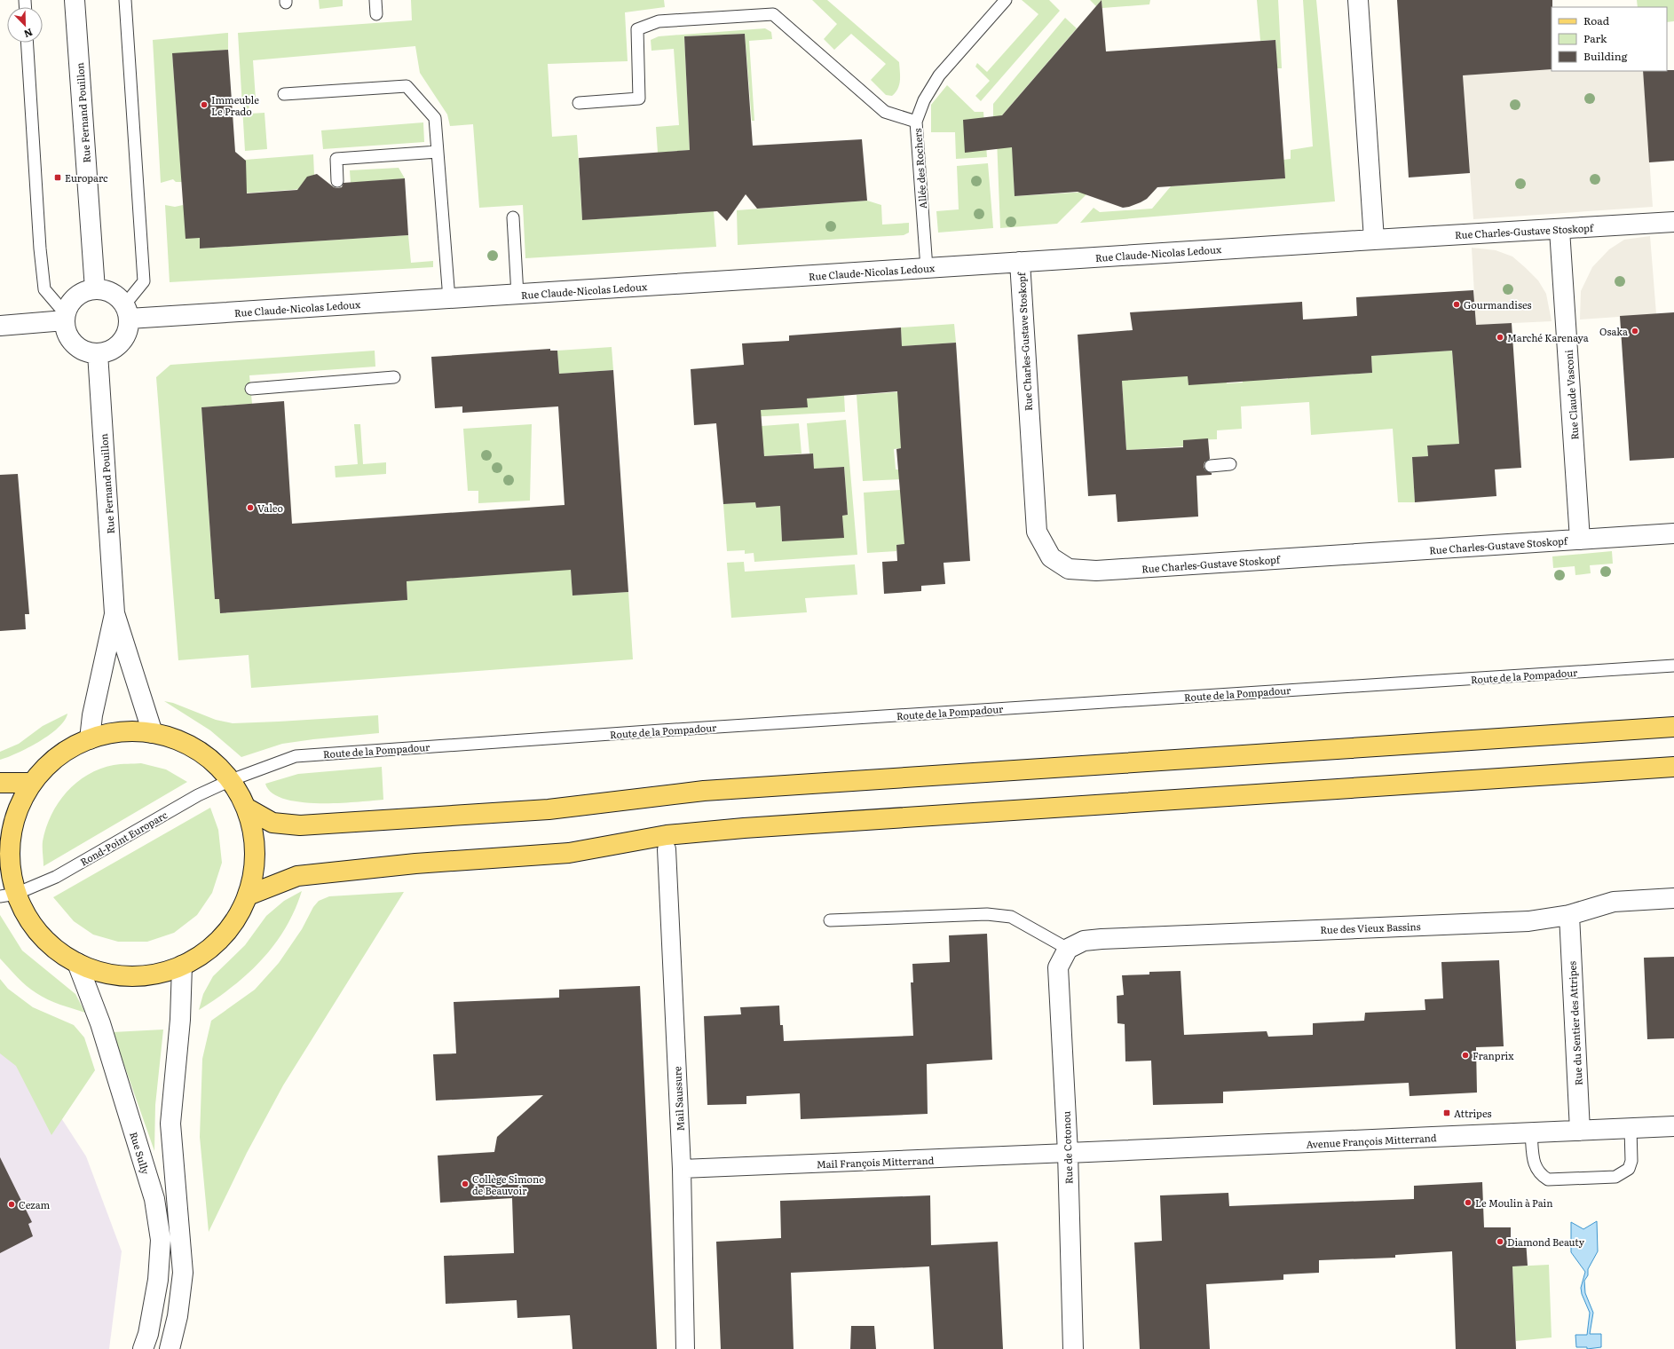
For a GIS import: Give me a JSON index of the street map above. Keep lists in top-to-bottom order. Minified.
{"streets":{"street":["Rue Fernand Pouillon","Rue Charles-Gustave Stoskopf","Rue Claude-Nicolas Ledoux","Rue Claude Vasconi","Rue des Vieux Bassins","Rue du Sentier des Attripes","Mail Saussure","Avenue François Mitterrand","Rue de Cotonou","Rue Sully","Mail François Mitterrand"],"lane":["Allée des Rochers","Route de la Pompadour","Rond-Point Europarc"]},"crossings":[["Rue Fernand Pouillon","Rue Claude-Nicolas Ledoux"],["Allée des Rochers","Rue Claude-Nicolas Ledoux"],["Rue Charles-Gustave Stoskopf","Rue Claude-Nicolas Ledoux"],["Rue Charles-Gustave Stoskopf","Rue Claude Vasconi"],["Route de la Pompadour","Rond-Point Europarc"],["Rue des Vieux Bassins","Rue du Sentier des Attripes"],["Rue des Vieux Bassins","Rue de Cotonou"],["Rue du Sentier des Attripes","Avenue François Mitterrand"],["Mail Saussure","Mail François Mitterrand"],["Avenue François Mitterrand","Rue de Cotonou"],["Avenue François Mitterrand","Mail François Mitterrand"],["Rue de Cotonou","Mail François Mitterrand"]],"places":{"other":["Immeuble Le Prado","Gourmandises","Osaka","Marché Karenaya","Valeo","Franprix","Collège Simone de Beauvoir","Le Moulin à Pain","Cezam","Diamond Beauty"],"transit":["Europarc","Attripes"]},"legend":["Road","Park","Building"],"north":"bottom right"}
